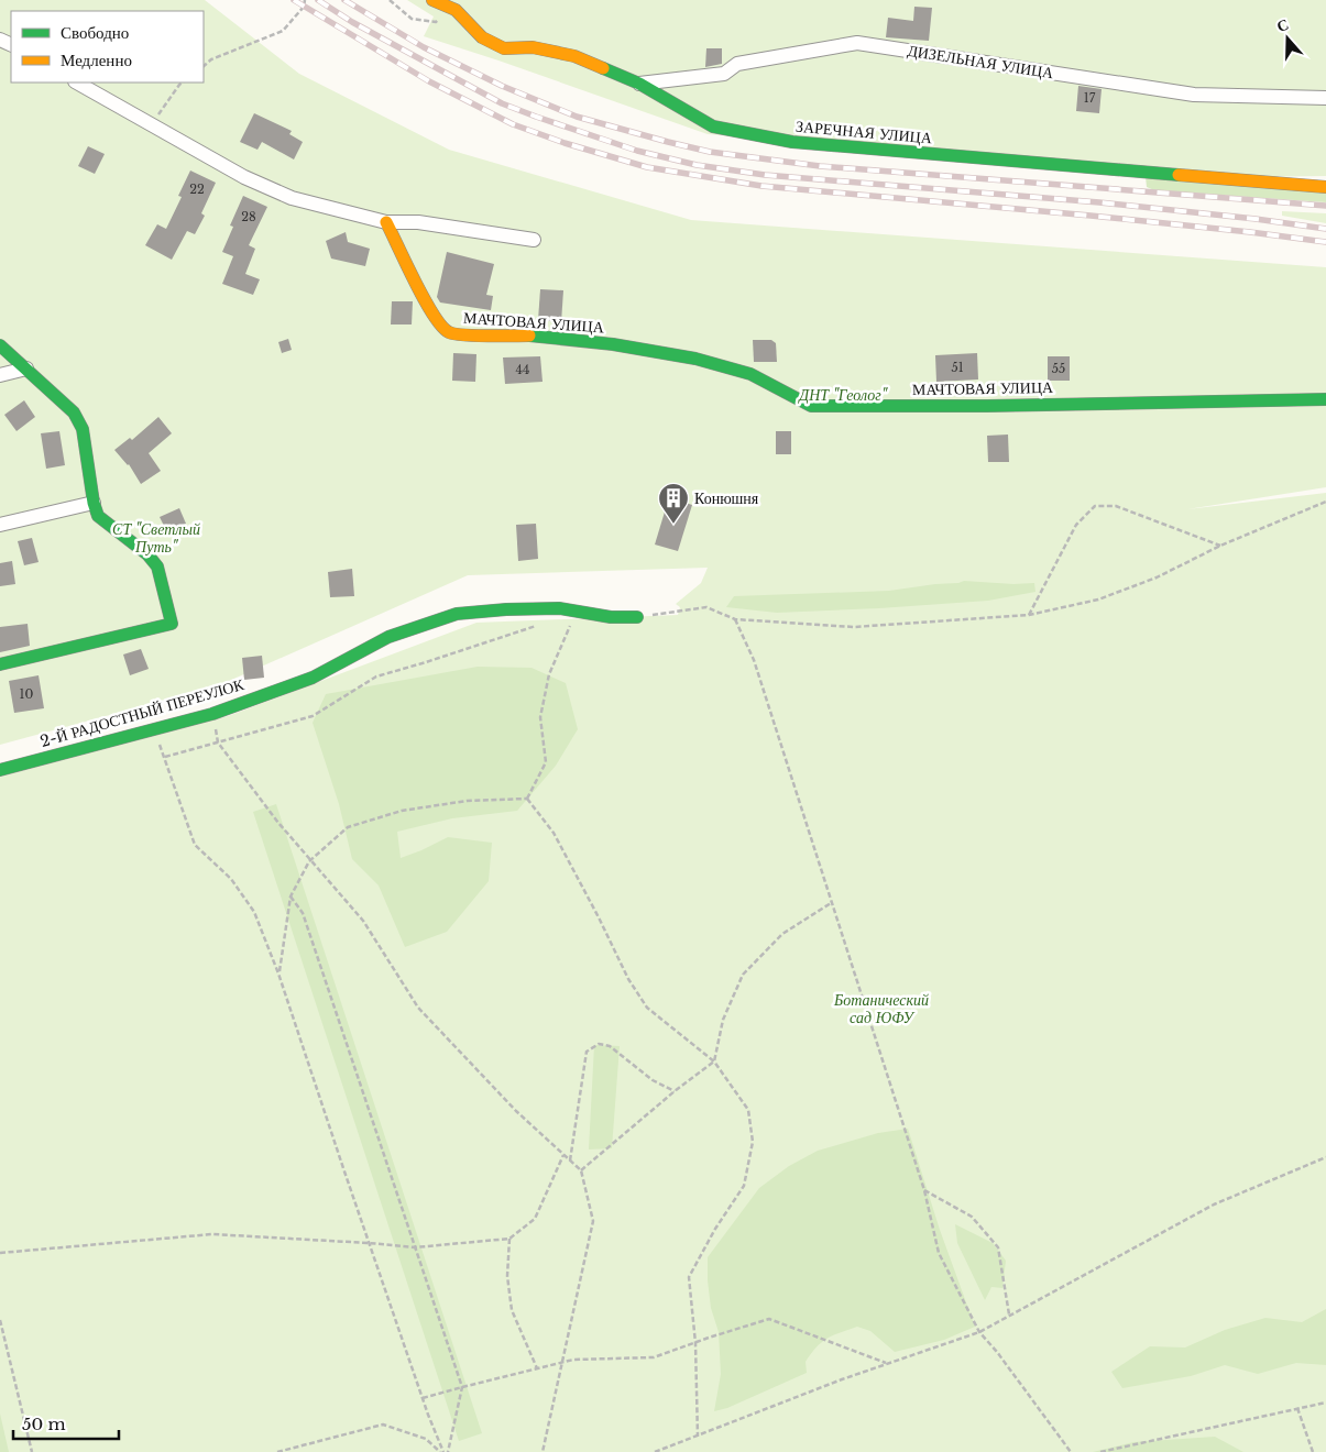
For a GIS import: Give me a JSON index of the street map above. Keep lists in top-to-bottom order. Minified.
{"streets":{"street":["ДИЗЕЛЬНАЯ УЛИЦА","ЗАРЕЧНАЯ УЛИЦА","МАЧТОВАЯ УЛИЦА","2-Й РАДОСТНЫЙ ПЕРЕУЛОК"]},"crossings":[["ДИЗЕЛЬНАЯ УЛИЦА","ЗАРЕЧНАЯ УЛИЦА"]],"parks":["ДНТ \"Геолог\"","СТ \"Светлый Путь\"","Ботанический сад ЮФУ"],"places":{"building":["Конюшня"]},"house_numbers":["17","22","28","51","55","44","10"],"legend":["Свободно","Медленно"],"scale_bar":"50 m","north":"top"}
